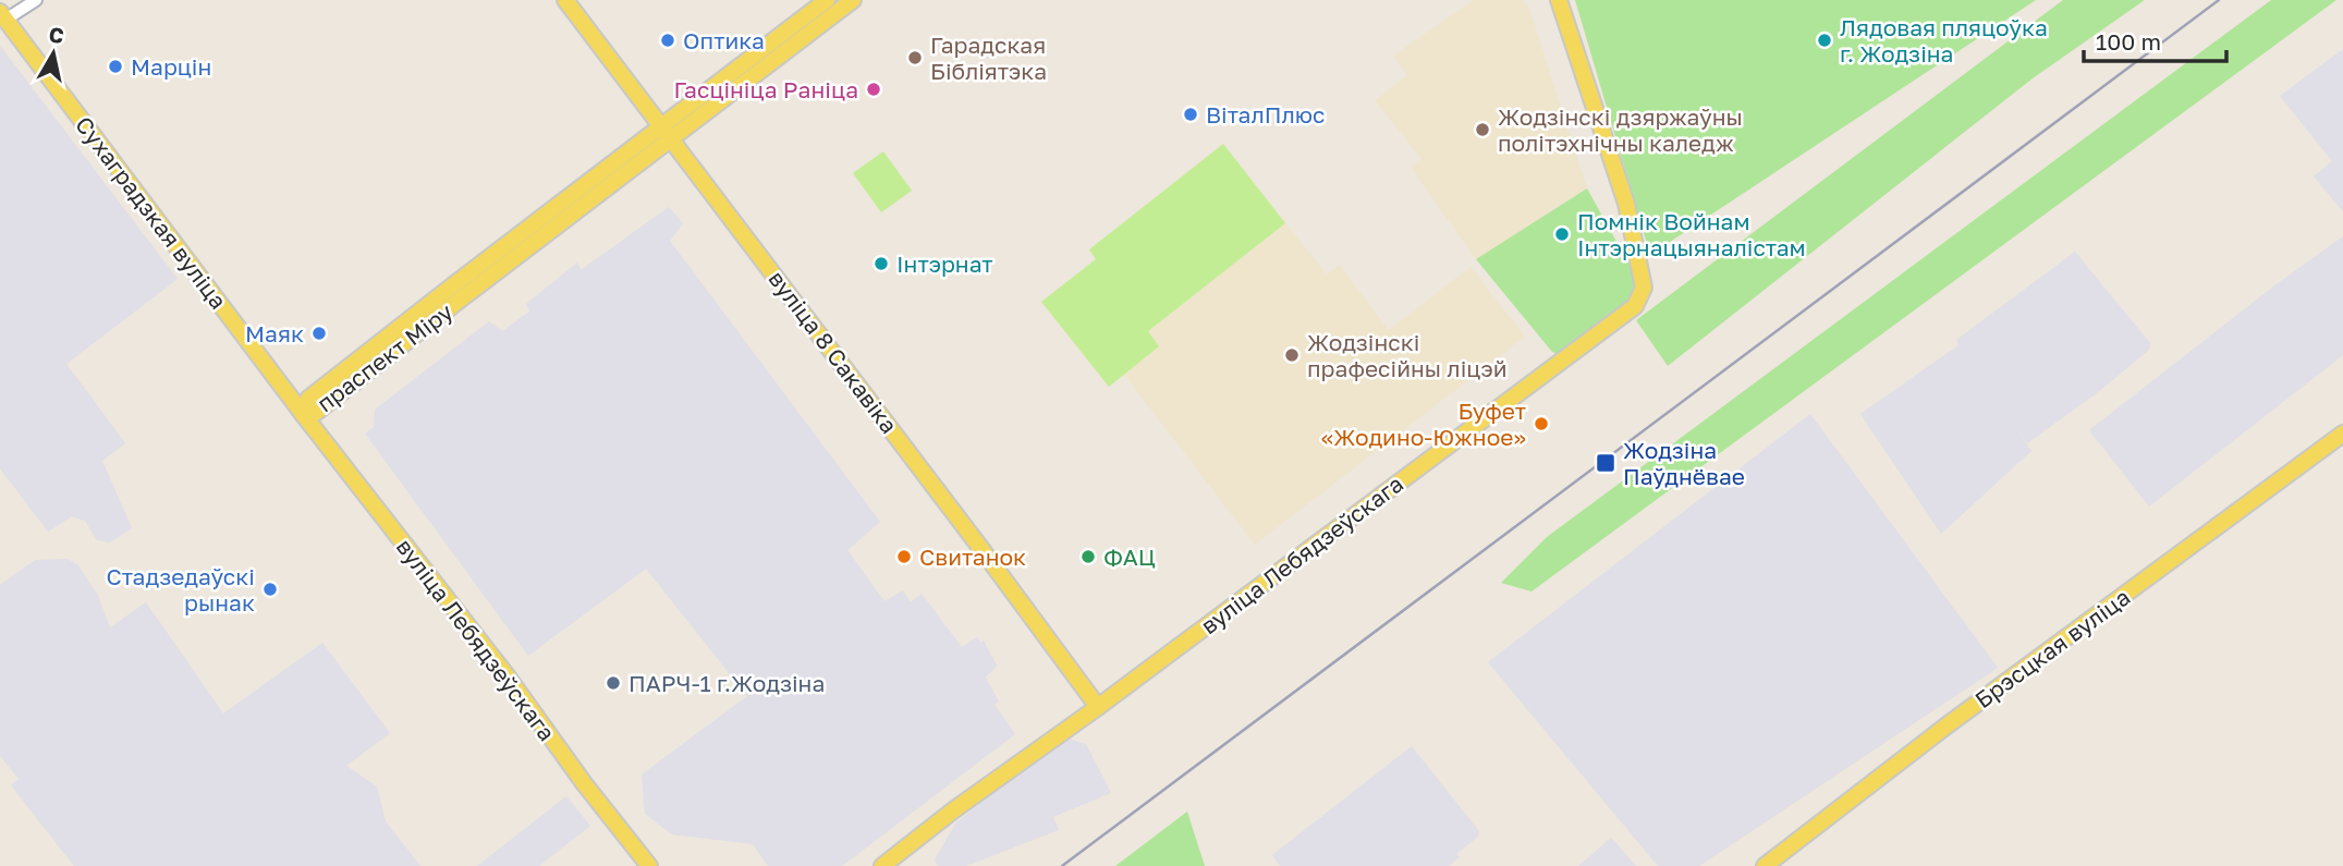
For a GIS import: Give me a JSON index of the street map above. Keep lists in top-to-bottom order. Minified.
{"streets":{"main road":["Сухаградзкая вуліца","вуліца 8 Сакавіка","праспект Міру","вуліца Лебядзеўскага","Брэсцкая вуліца"]},"crossings":[["Сухаградзкая вуліца","праспект Міру"],["Сухаградзкая вуліца","вуліца Лебядзеўскага"],["вуліца 8 Сакавіка","праспект Міру"],["вуліца 8 Сакавіка","вуліца Лебядзеўскага"],["праспект Міру","вуліца Лебядзеўскага"]],"places":{"other":["Оптика","Лядовая пляцоўка г. Жодзіна","Гарадская Бібліятэка","Марцін","Гасцініца Раніца","ВіталПлюс","Жодзінскі дзяржаўны політэхнічны каледж","Помнік Войнам Інтэрнацыяналістам","Інтэрнат","Маяк","Жодзінскі прафесійны ліцэй","Буфет «Жодино-Южное»","Свитанок","ФАЦ","Стадзедаўскі рынак","ПАРЧ-1 г.Жодзіна"],"transit":["Жодзіна Паўднёвае"]},"scale_bar":"100 m","north":"top"}
